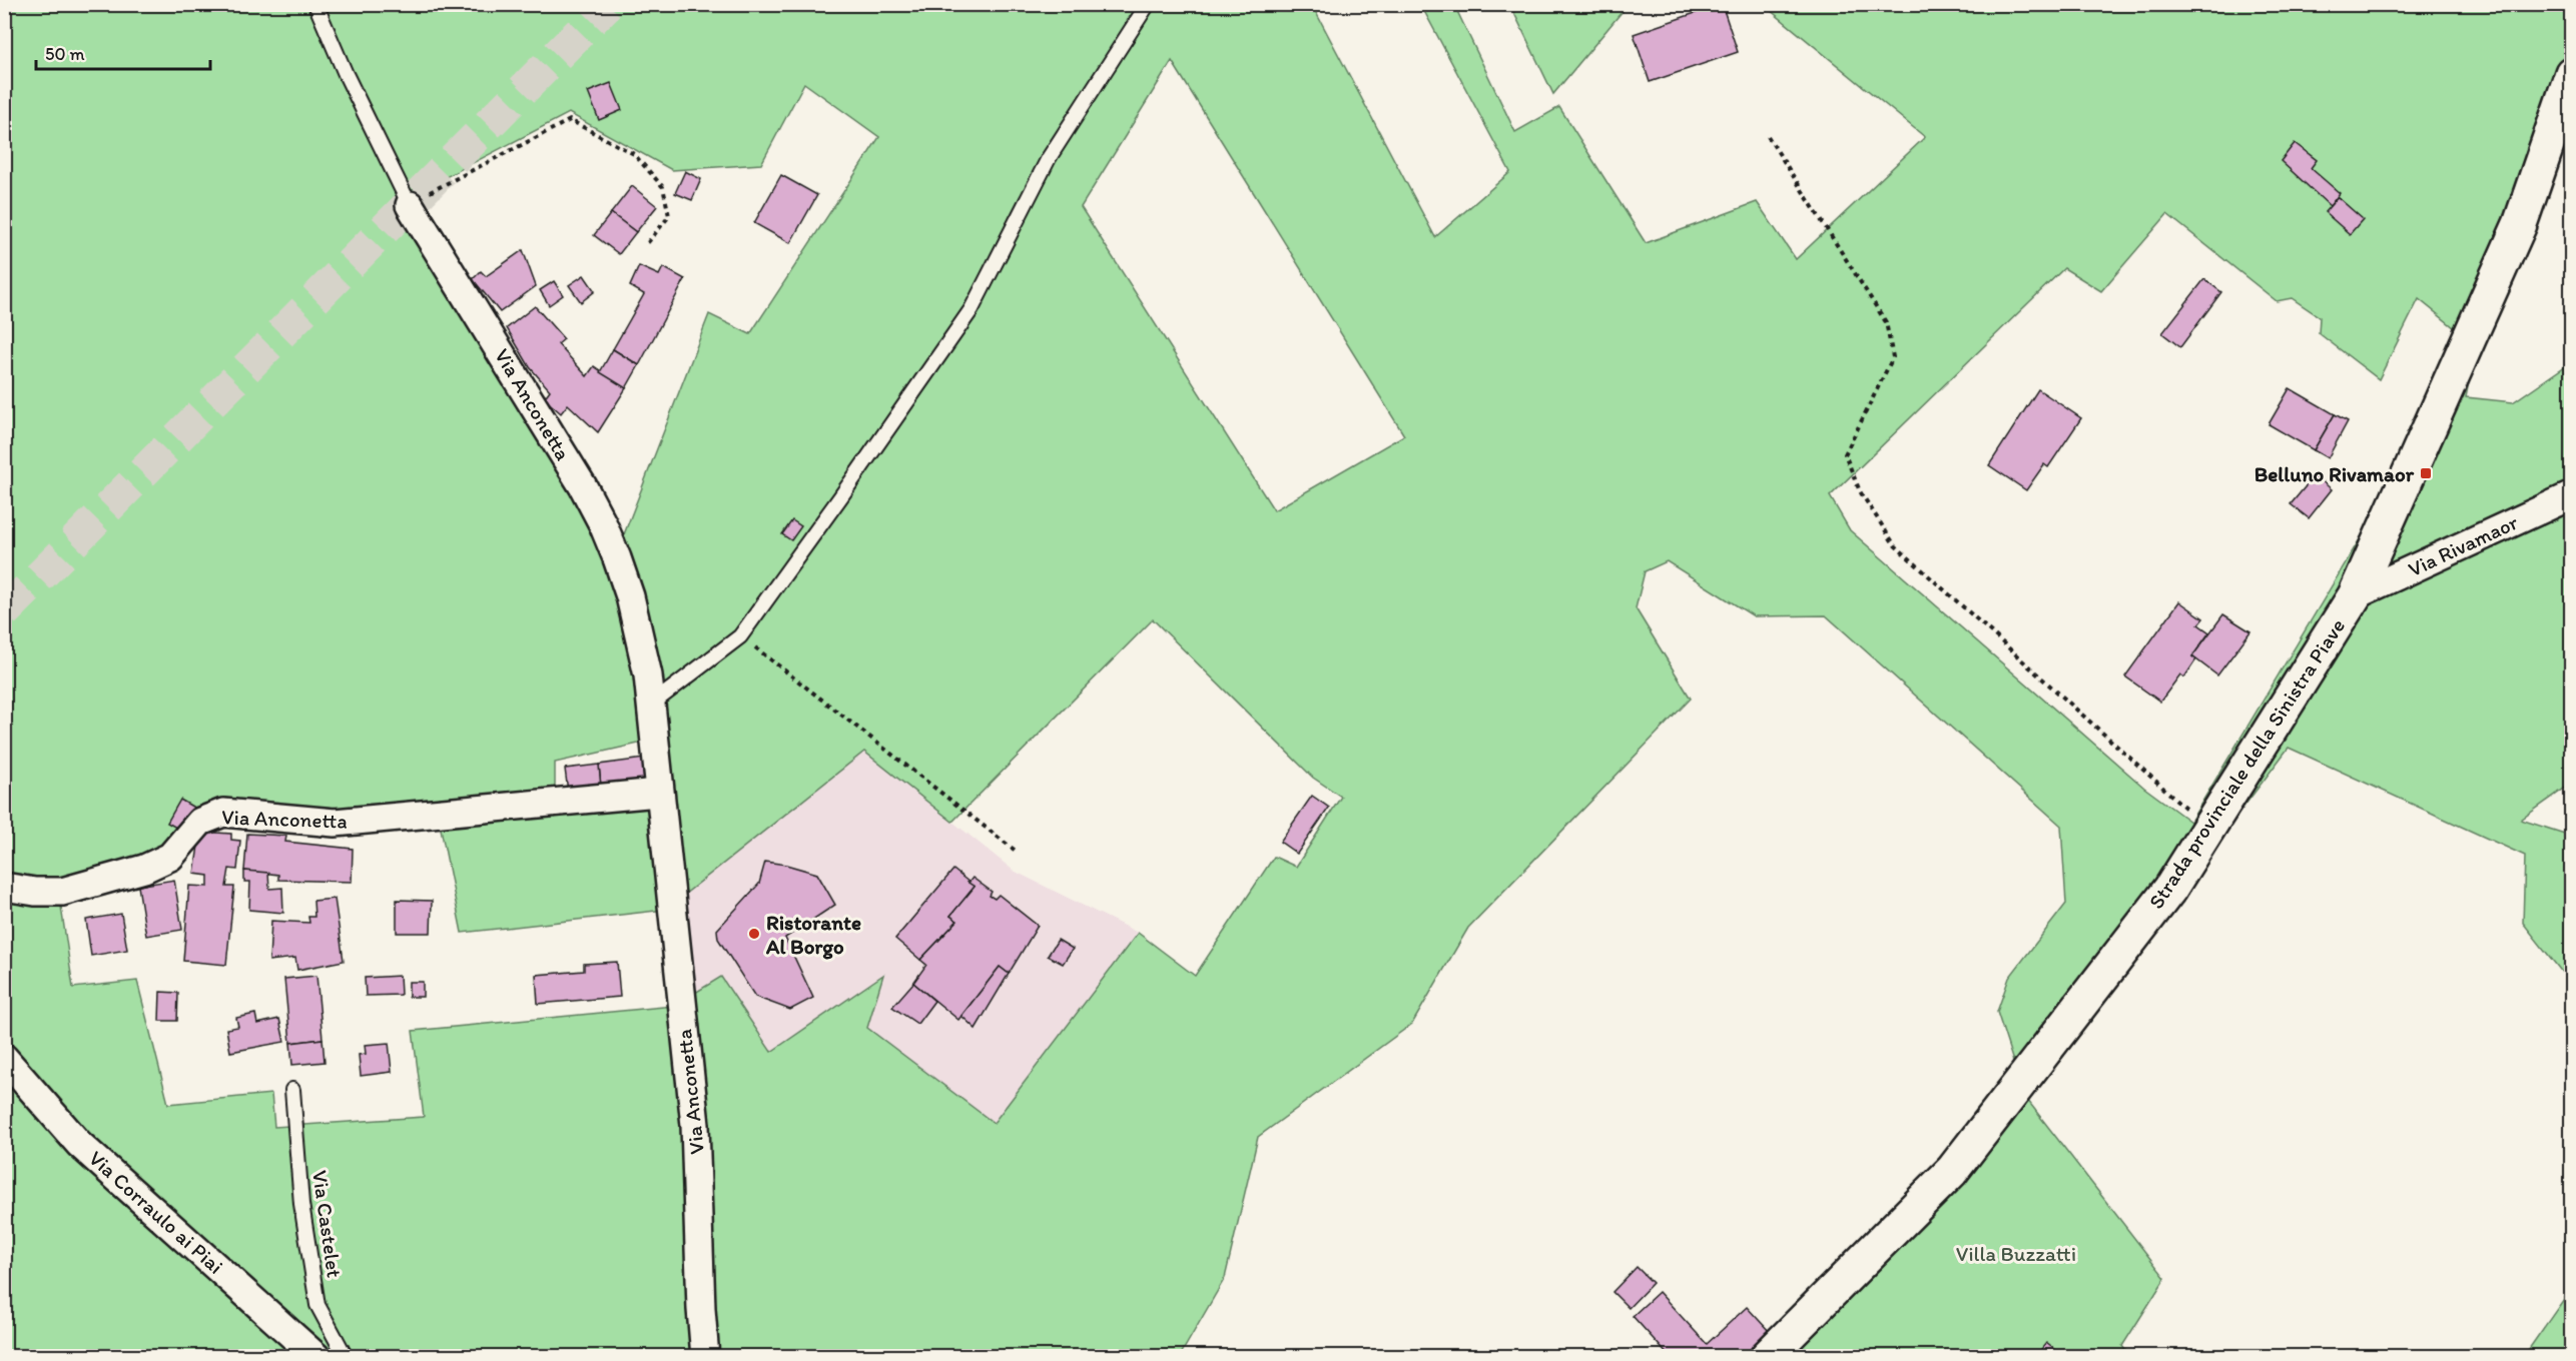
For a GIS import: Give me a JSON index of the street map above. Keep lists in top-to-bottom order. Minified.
{"streets":{"street":["Via Anconetta","Via Rivamaor","Strada provinciale della Sinistra Piave","Via Corraulo ai Piai"],"lane":["Via Castelet"]},"crossings":[["Via Rivamaor","Strada provinciale della Sinistra Piave"]],"parks":["Villa Buzzatti"],"places":{"transit":["Belluno Rivamaor"],"other":["Ristorante Al Borgo"]},"scale_bar":"50 m"}
